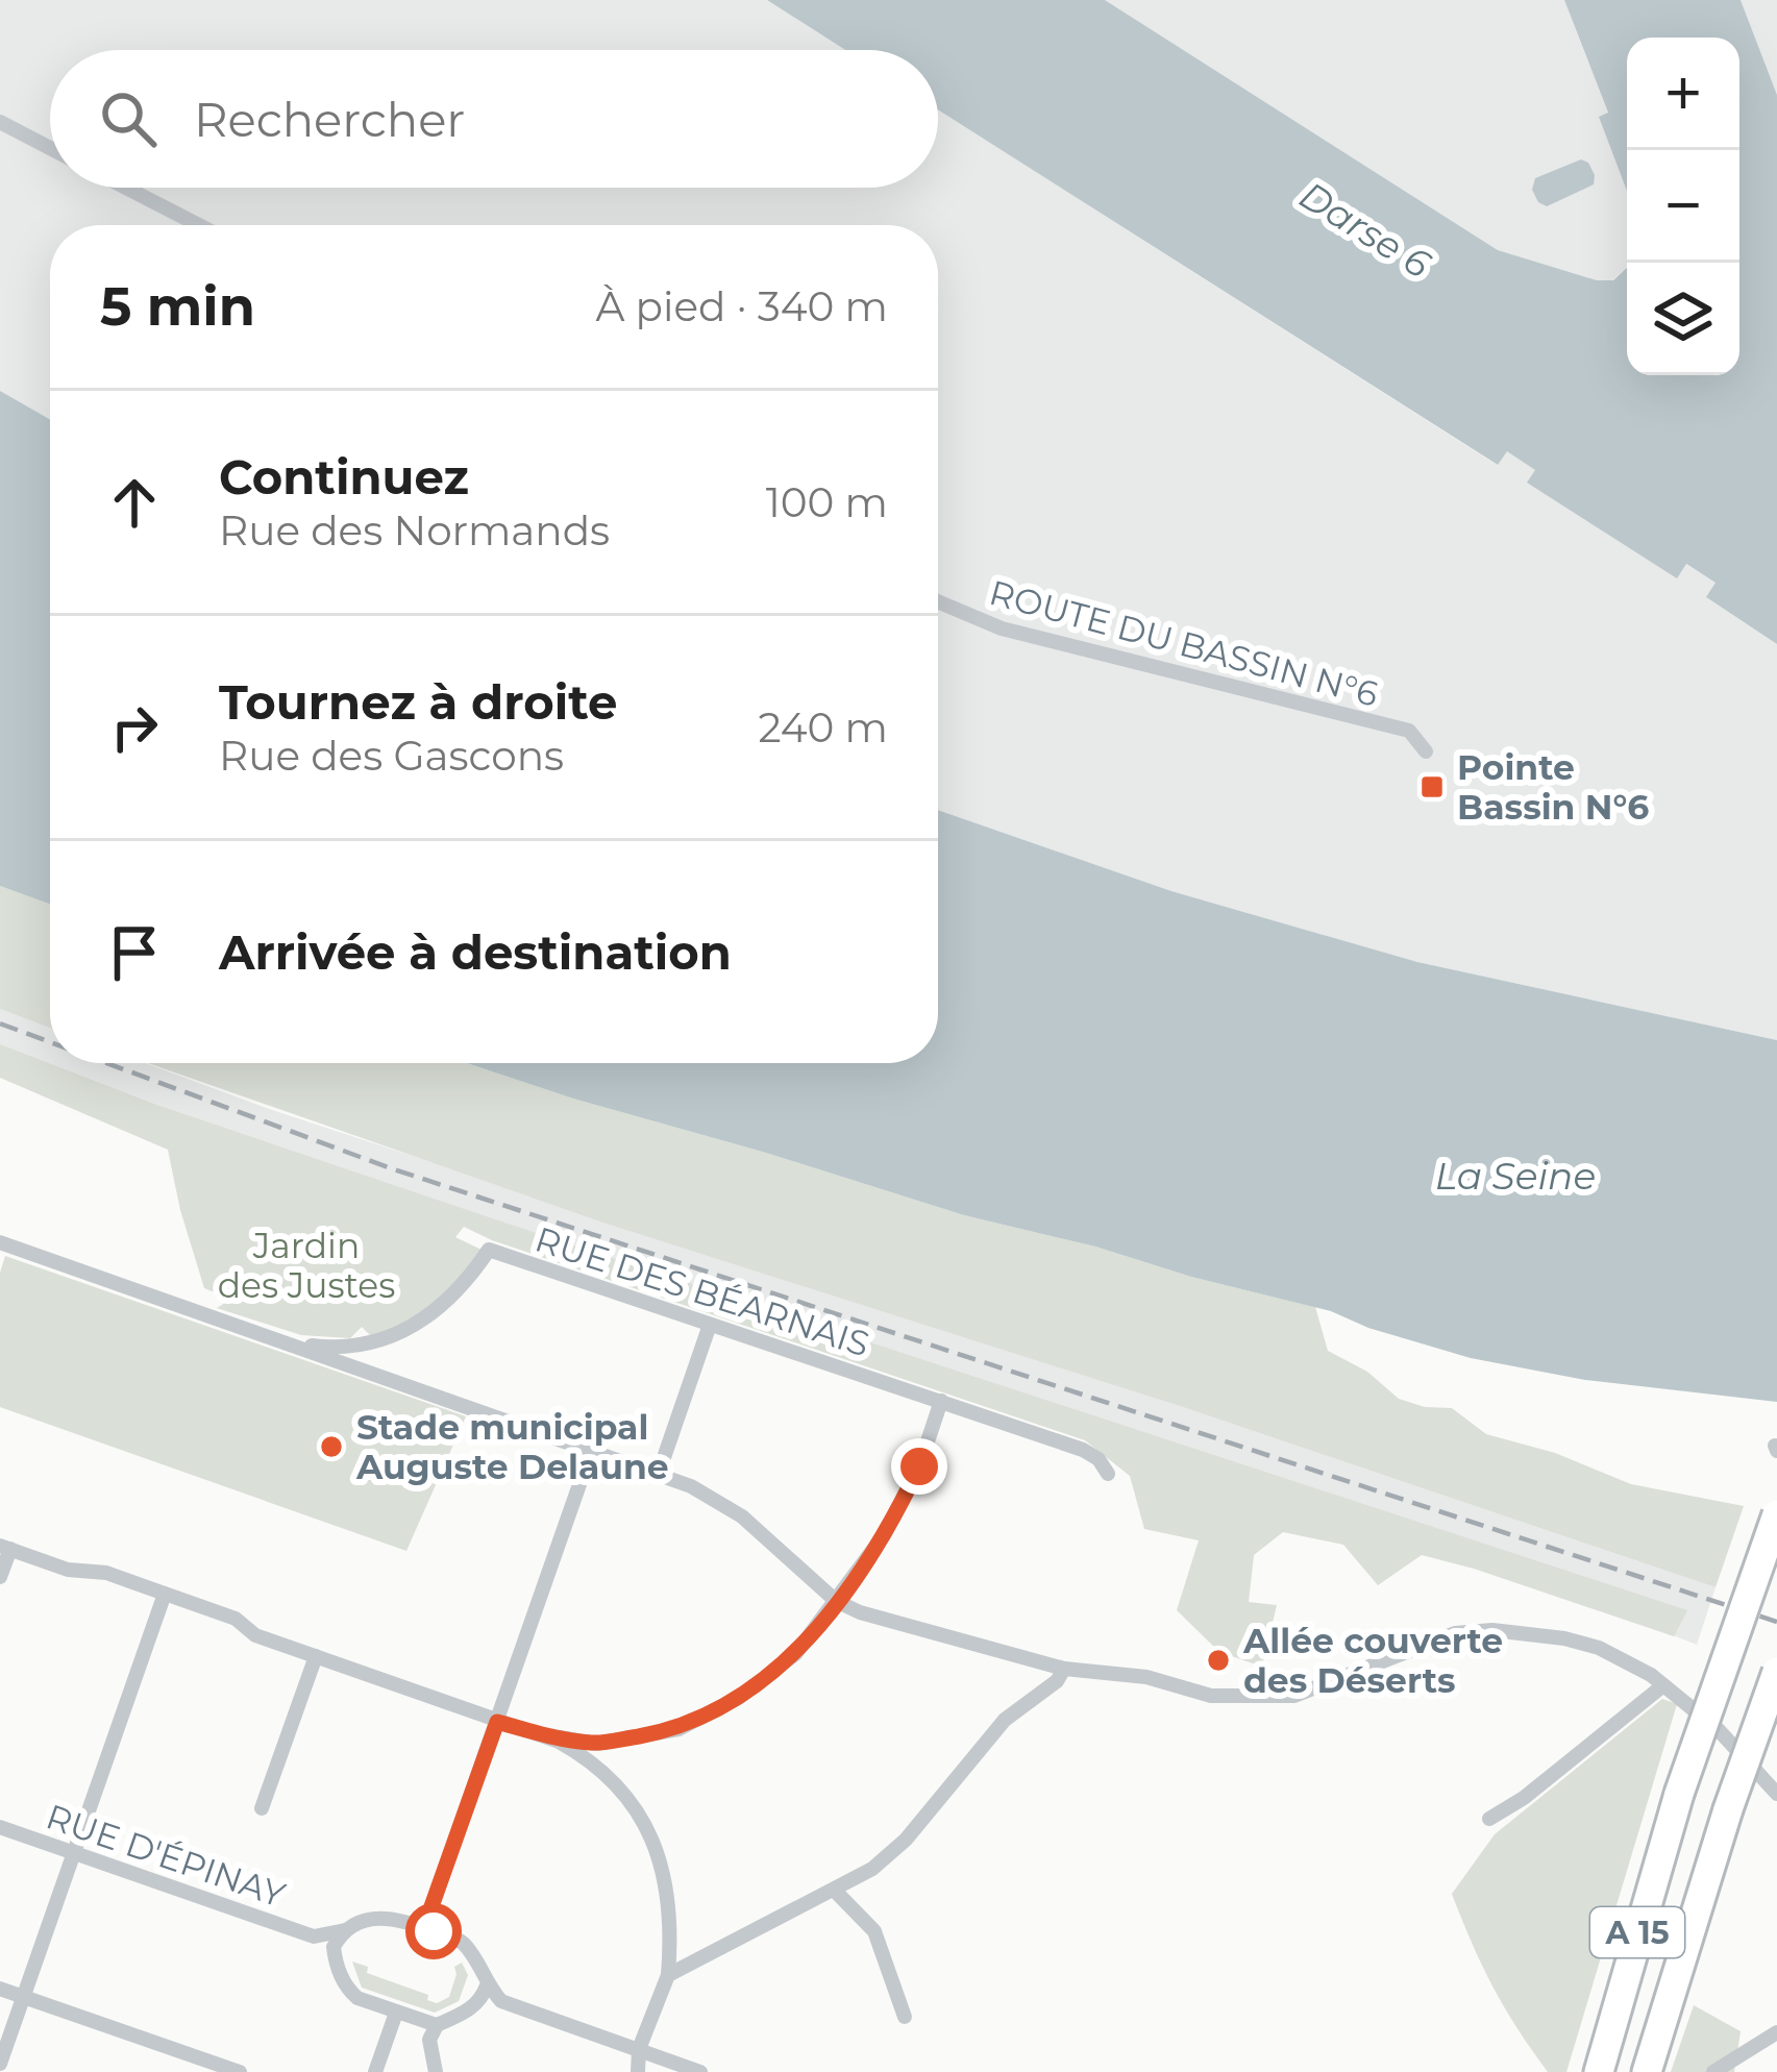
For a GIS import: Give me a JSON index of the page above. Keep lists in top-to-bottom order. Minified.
{"streets":{"highway":["A 15"],"street":["ROUTE DU BASSIN N°6","RUE DES BÉARNAIS","RUE D'ÉPINAY"]},"water":["Darse 6","La Seine"],"parks":["Jardin des Justes"],"places":{"transit":["Pointe Bassin N°6"],"other":["Stade municipal Auguste Delaune","Allée couverte des Déserts"]},"page":{"map_buttons":["+","−"],"search":"Rechercher","heading":["5 min","À pied · 340 m"],"list":[["Continuez","Rue des Normands","100 m"],["Tournez à droite","Rue des Gascons","240 m"],"Arrivée à destination"]}}
